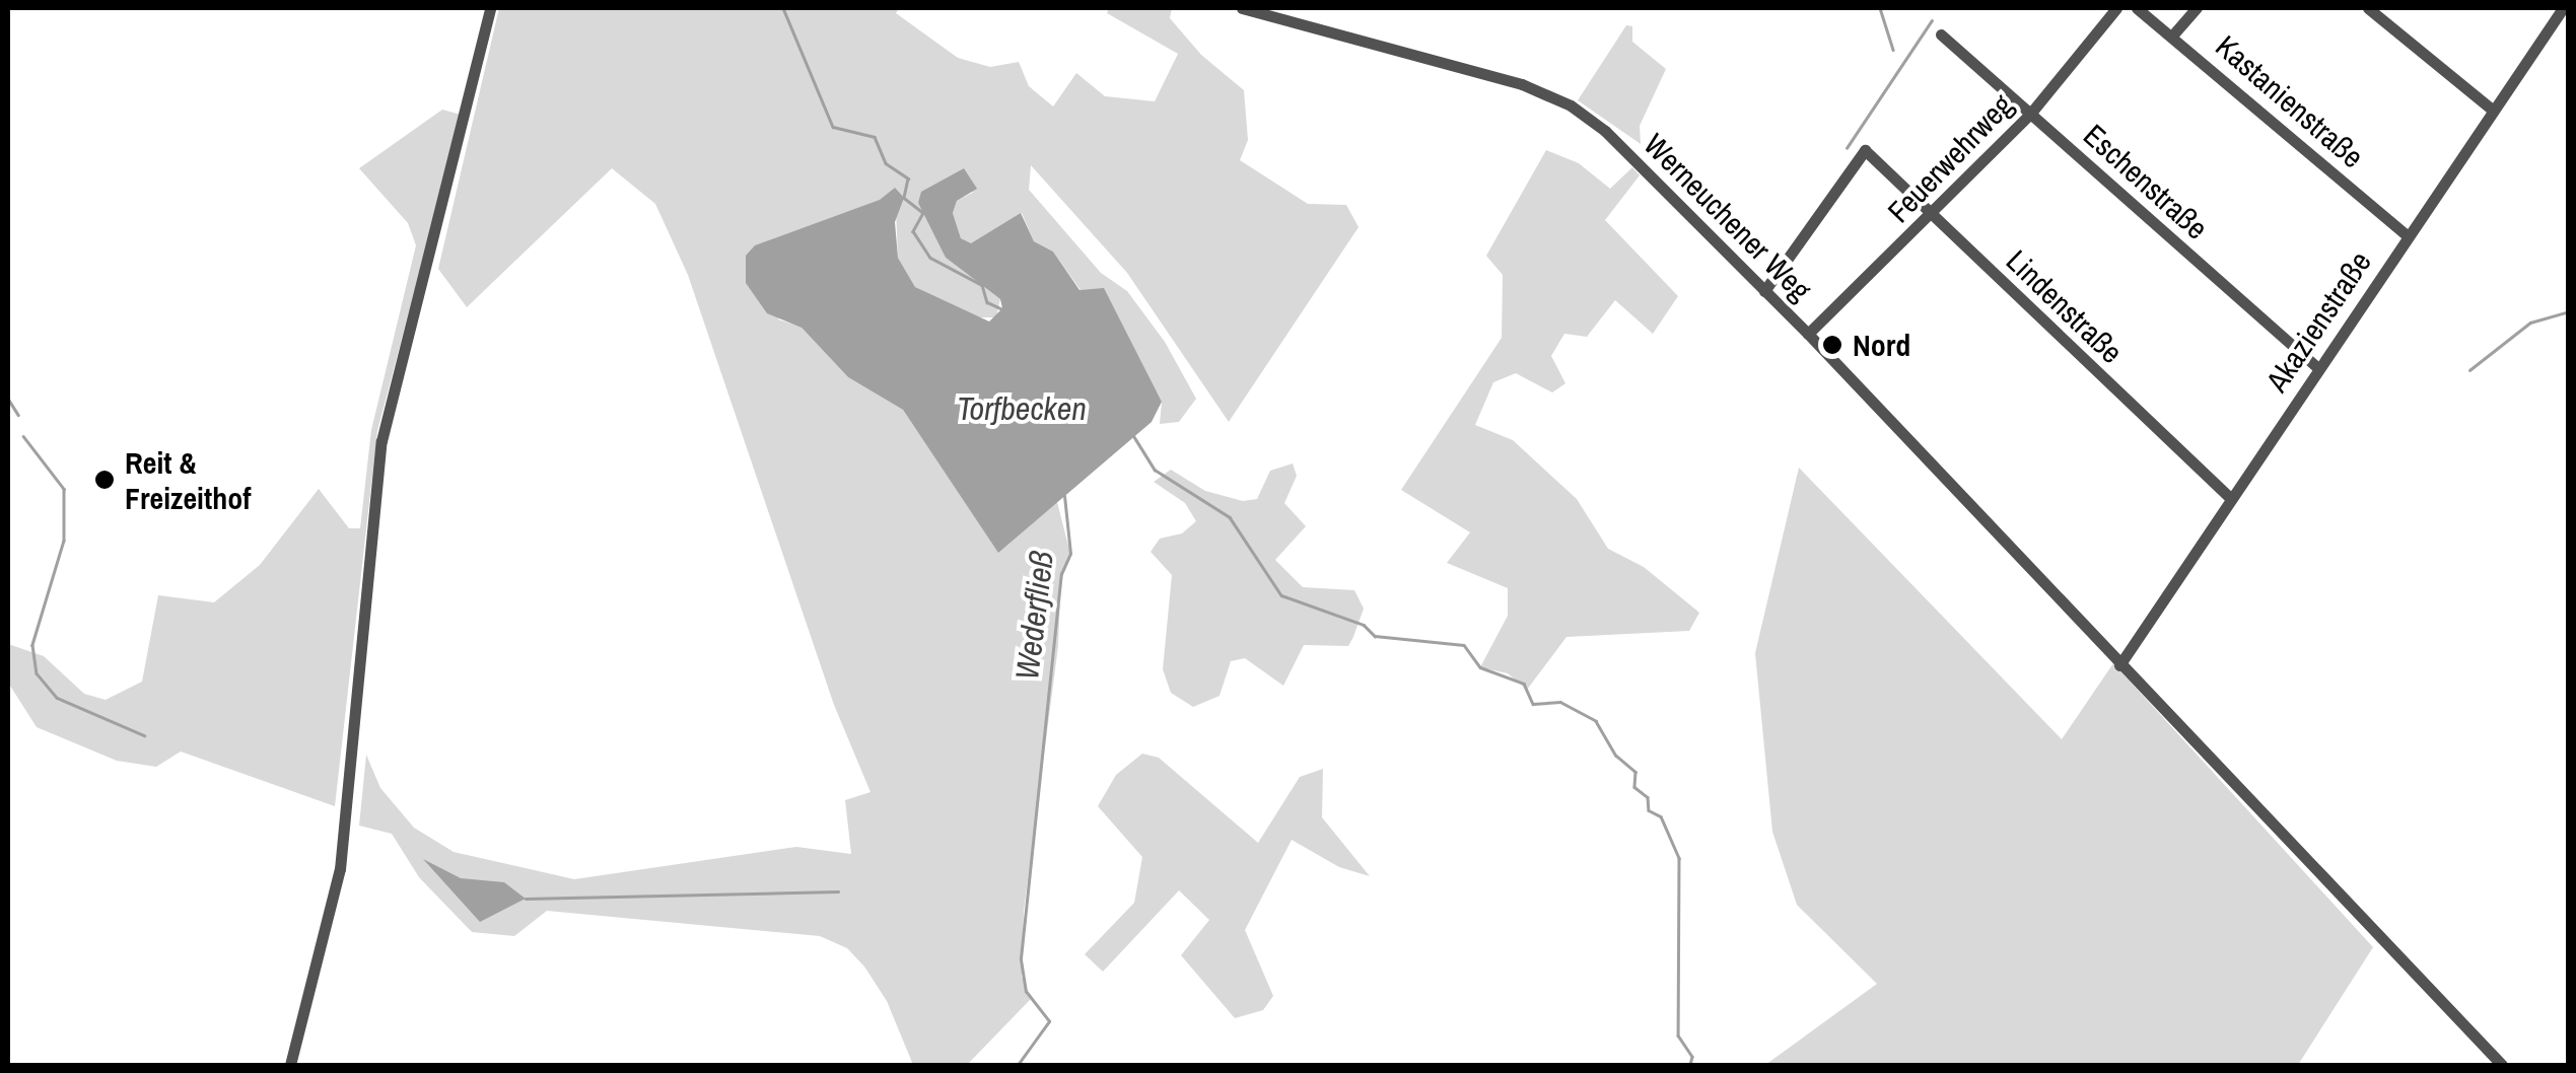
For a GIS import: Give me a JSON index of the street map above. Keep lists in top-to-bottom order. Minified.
{"streets":{"street":["Kastanienstraße","Feuerwehrweg","Eschenstraße","Werneuchener Weg","Lindenstraße","Akazienstraße"]},"crossings":[["Kastanienstraße","Akazienstraße"],["Feuerwehrweg","Eschenstraße"],["Feuerwehrweg","Werneuchener Weg"],["Feuerwehrweg","Lindenstraße"],["Eschenstraße","Akazienstraße"],["Werneuchener Weg","Lindenstraße"],["Werneuchener Weg","Akazienstraße"],["Lindenstraße","Akazienstraße"]],"water":["Torfbecken","Wederfließ"],"places":["Nord","Reit & Freizeithof"]}
